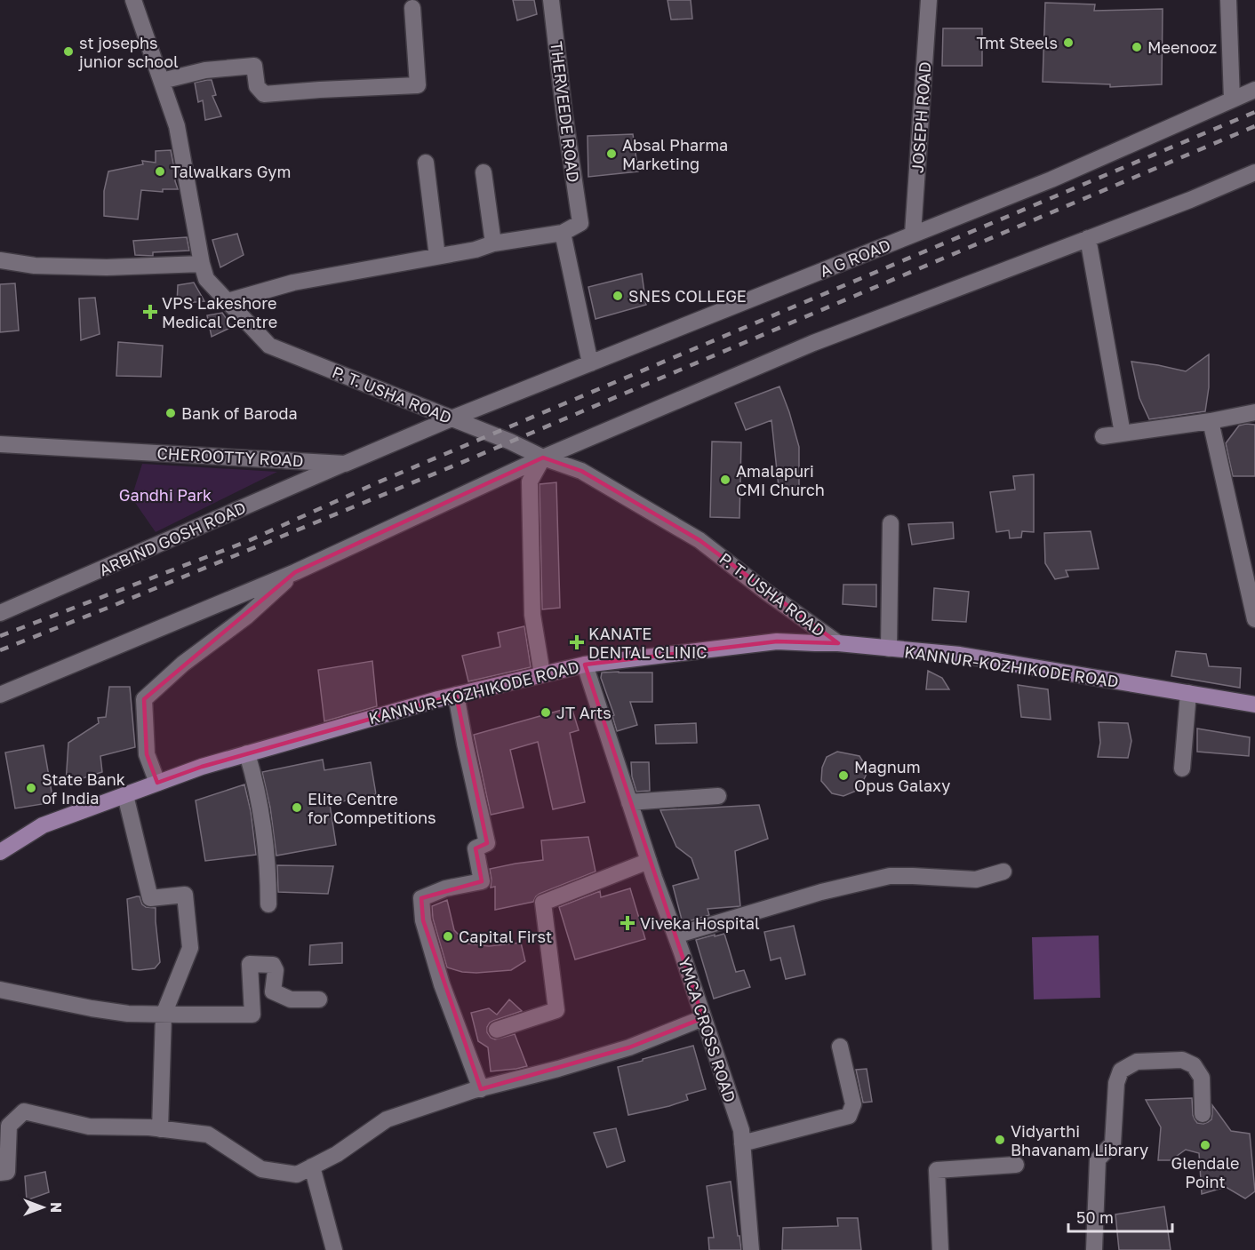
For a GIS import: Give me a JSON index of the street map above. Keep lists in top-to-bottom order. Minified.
{"streets":{"main road":["KANNUR-KOZHIKODE ROAD"],"street":["THERVEEDE ROAD","JOSEPH ROAD","A G ROAD","P. T. USHA ROAD","CHEROOTTY ROAD","ARBIND GOSH ROAD","YMCA CROSS ROAD"]},"crossings":[["JOSEPH ROAD","A G ROAD"],["A G ROAD","P. T. USHA ROAD"],["A G ROAD","CHEROOTTY ROAD"],["P. T. USHA ROAD","CHEROOTTY ROAD"],["P. T. USHA ROAD","KANNUR-KOZHIKODE ROAD"],["CHEROOTTY ROAD","ARBIND GOSH ROAD"],["KANNUR-KOZHIKODE ROAD","YMCA CROSS ROAD"]],"parks":["Gandhi Park"],"places":{"other":["Tmt Steels","Meenooz","st josephs junior school","Absal Pharma Marketing","Talwalkars Gym","SNES COLLEGE","Bank of Baroda","Amalapuri CMI Church","JT Arts","Magnum Opus Galaxy","State Bank of India","Elite Centre for Competitions","Capital First","Vidyarthi Bhavanam Library","Glendale Point"],"health":["VPS Lakeshore Medical Centre","KANATE DENTAL CLINIC","Viveka Hospital"]},"scale_bar":"50 m","north":"right"}
